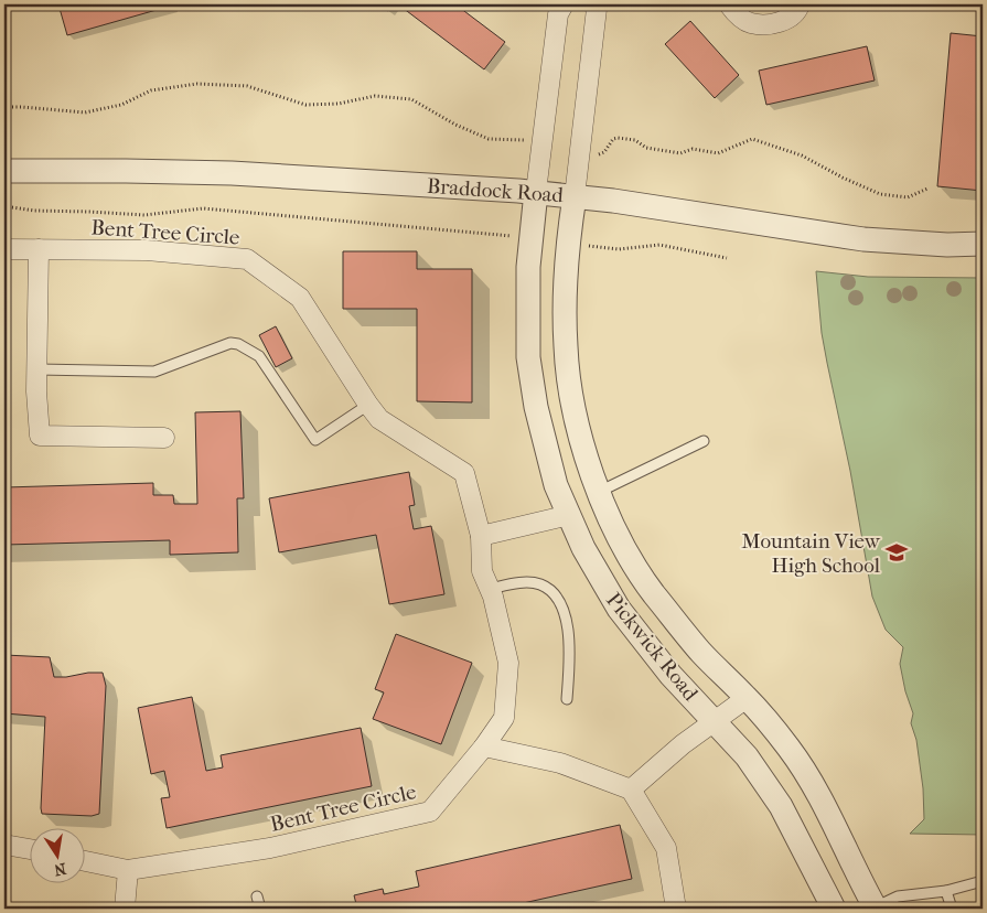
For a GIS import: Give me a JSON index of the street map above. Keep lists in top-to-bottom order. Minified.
{"streets":{"street":["Braddock Road","Bent Tree Circle","Pickwick Road"]},"crossings":[["Braddock Road","Pickwick Road"]],"places":{"school or university":["Mountain View High School"]},"north":"bottom"}
